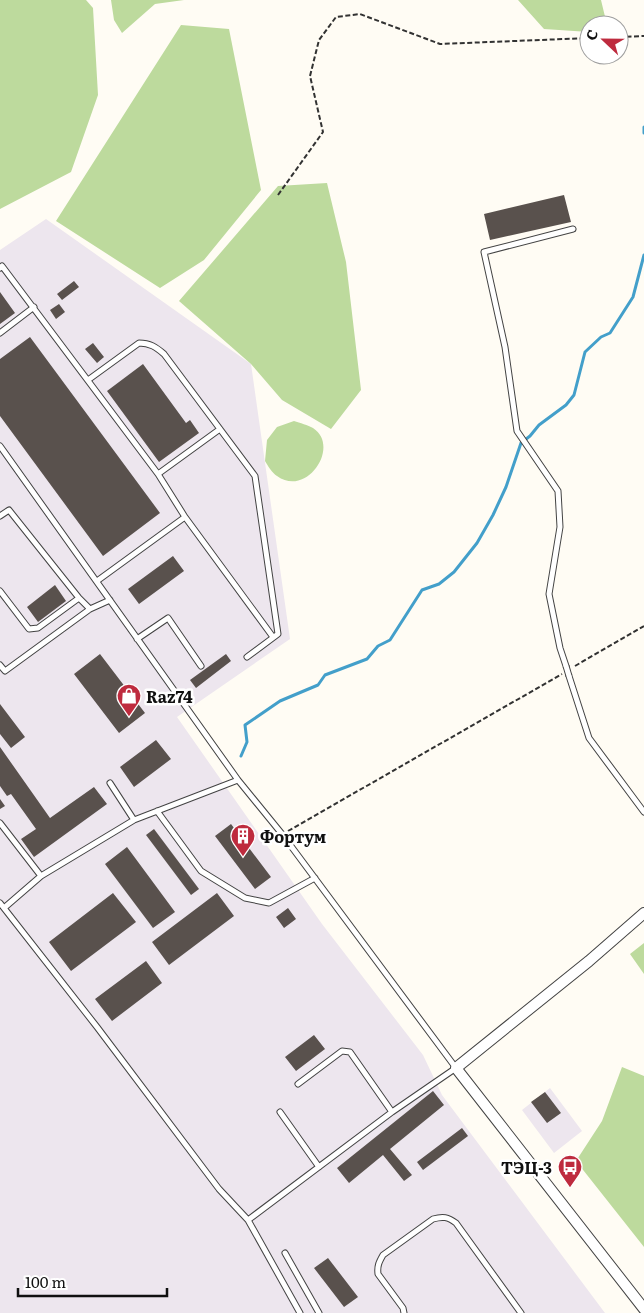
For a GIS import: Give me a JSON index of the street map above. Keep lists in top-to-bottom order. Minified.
{"places":{"shop":["Raz74"],"building":["Фортум"],"bus stop":["ТЭЦ-3"]},"scale_bar":"100 m","north":"left"}
